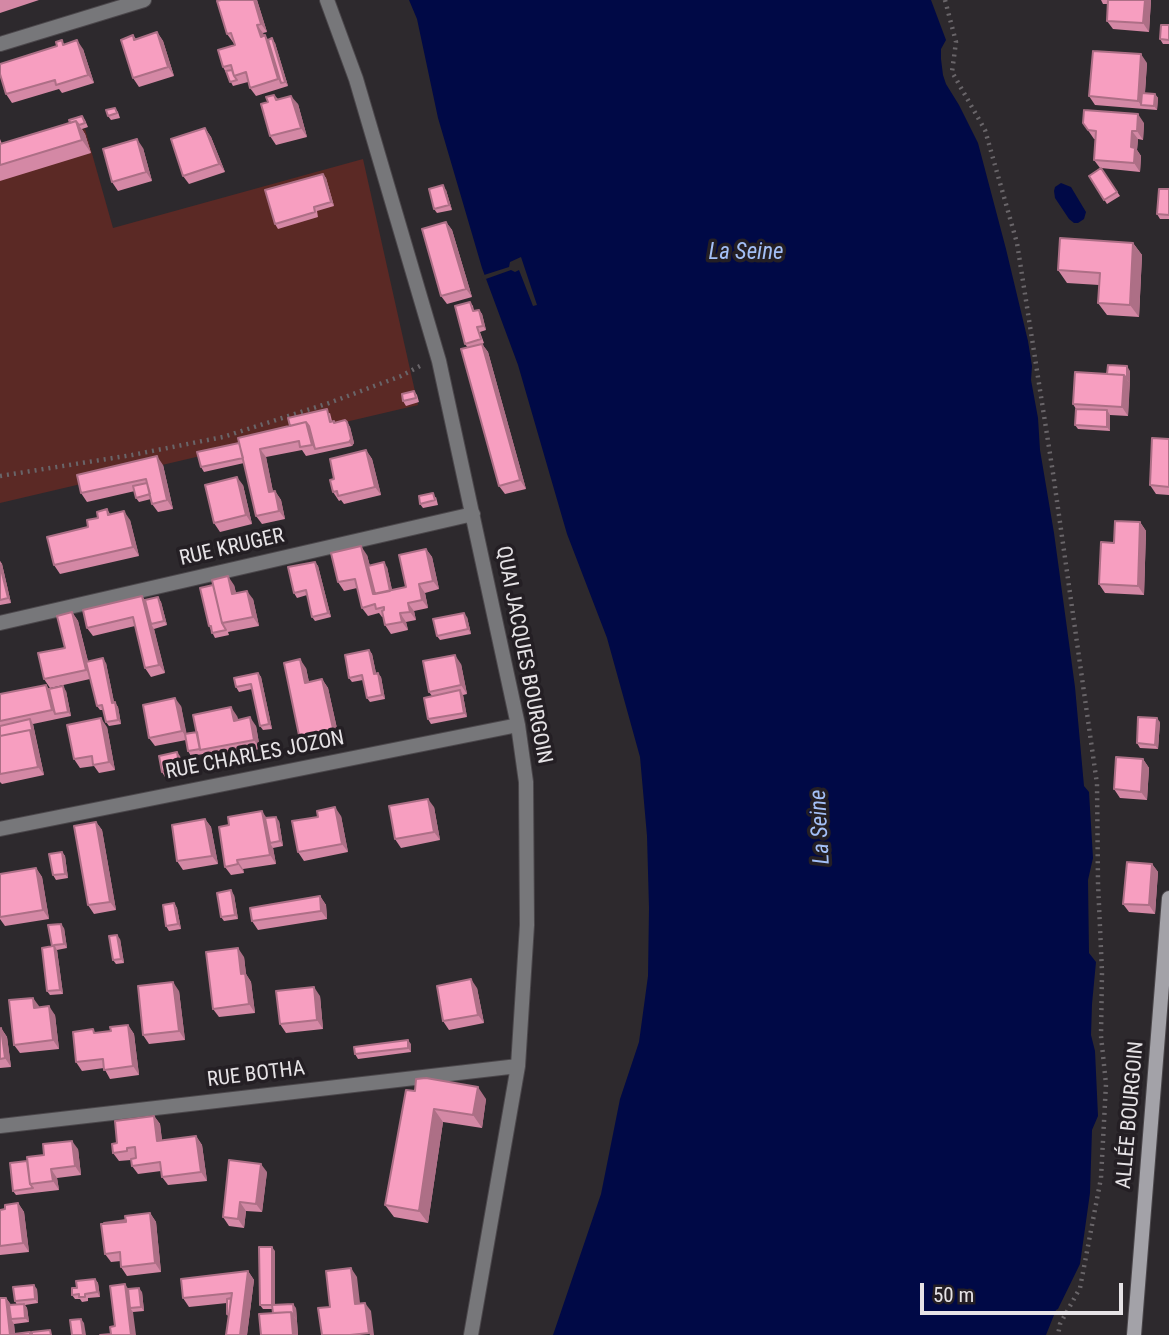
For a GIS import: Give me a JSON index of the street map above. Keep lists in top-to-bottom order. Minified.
{"streets":{"street":["RUE KRUGER","QUAI JACQUES BOURGOIN","RUE CHARLES JOZON","RUE BOTHA","ALLÉE BOURGOIN"]},"crossings":[["RUE KRUGER","QUAI JACQUES BOURGOIN"],["QUAI JACQUES BOURGOIN","RUE CHARLES JOZON"],["QUAI JACQUES BOURGOIN","RUE BOTHA"]],"water":["La Seine"],"scale_bar":"50 m"}
